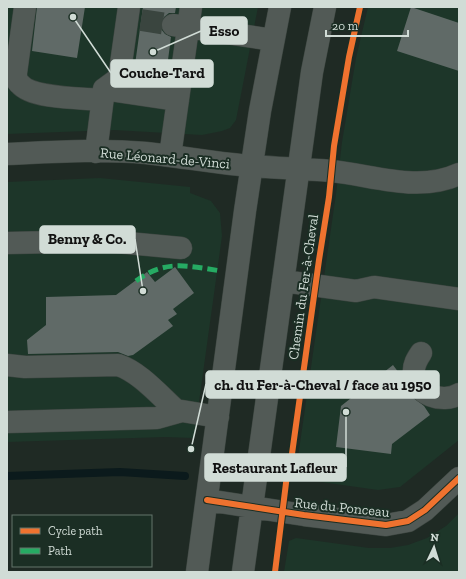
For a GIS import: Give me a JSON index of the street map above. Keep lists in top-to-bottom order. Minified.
{"streets":{"street":["Rue Léonard-de-Vinci","Chemin du Fer-à-Cheval","Rue du Ponceau"]},"crossings":[["Rue Léonard-de-Vinci","Chemin du Fer-à-Cheval"],["Chemin du Fer-à-Cheval","Rue du Ponceau"]],"places":["Couche-Tard","Esso","Benny & Co.","Restaurant Lafleur","ch. du Fer-à-Cheval / face au 1950"],"legend":["Cycle path","Path"],"scale_bar":"20 m","north":"top"}
